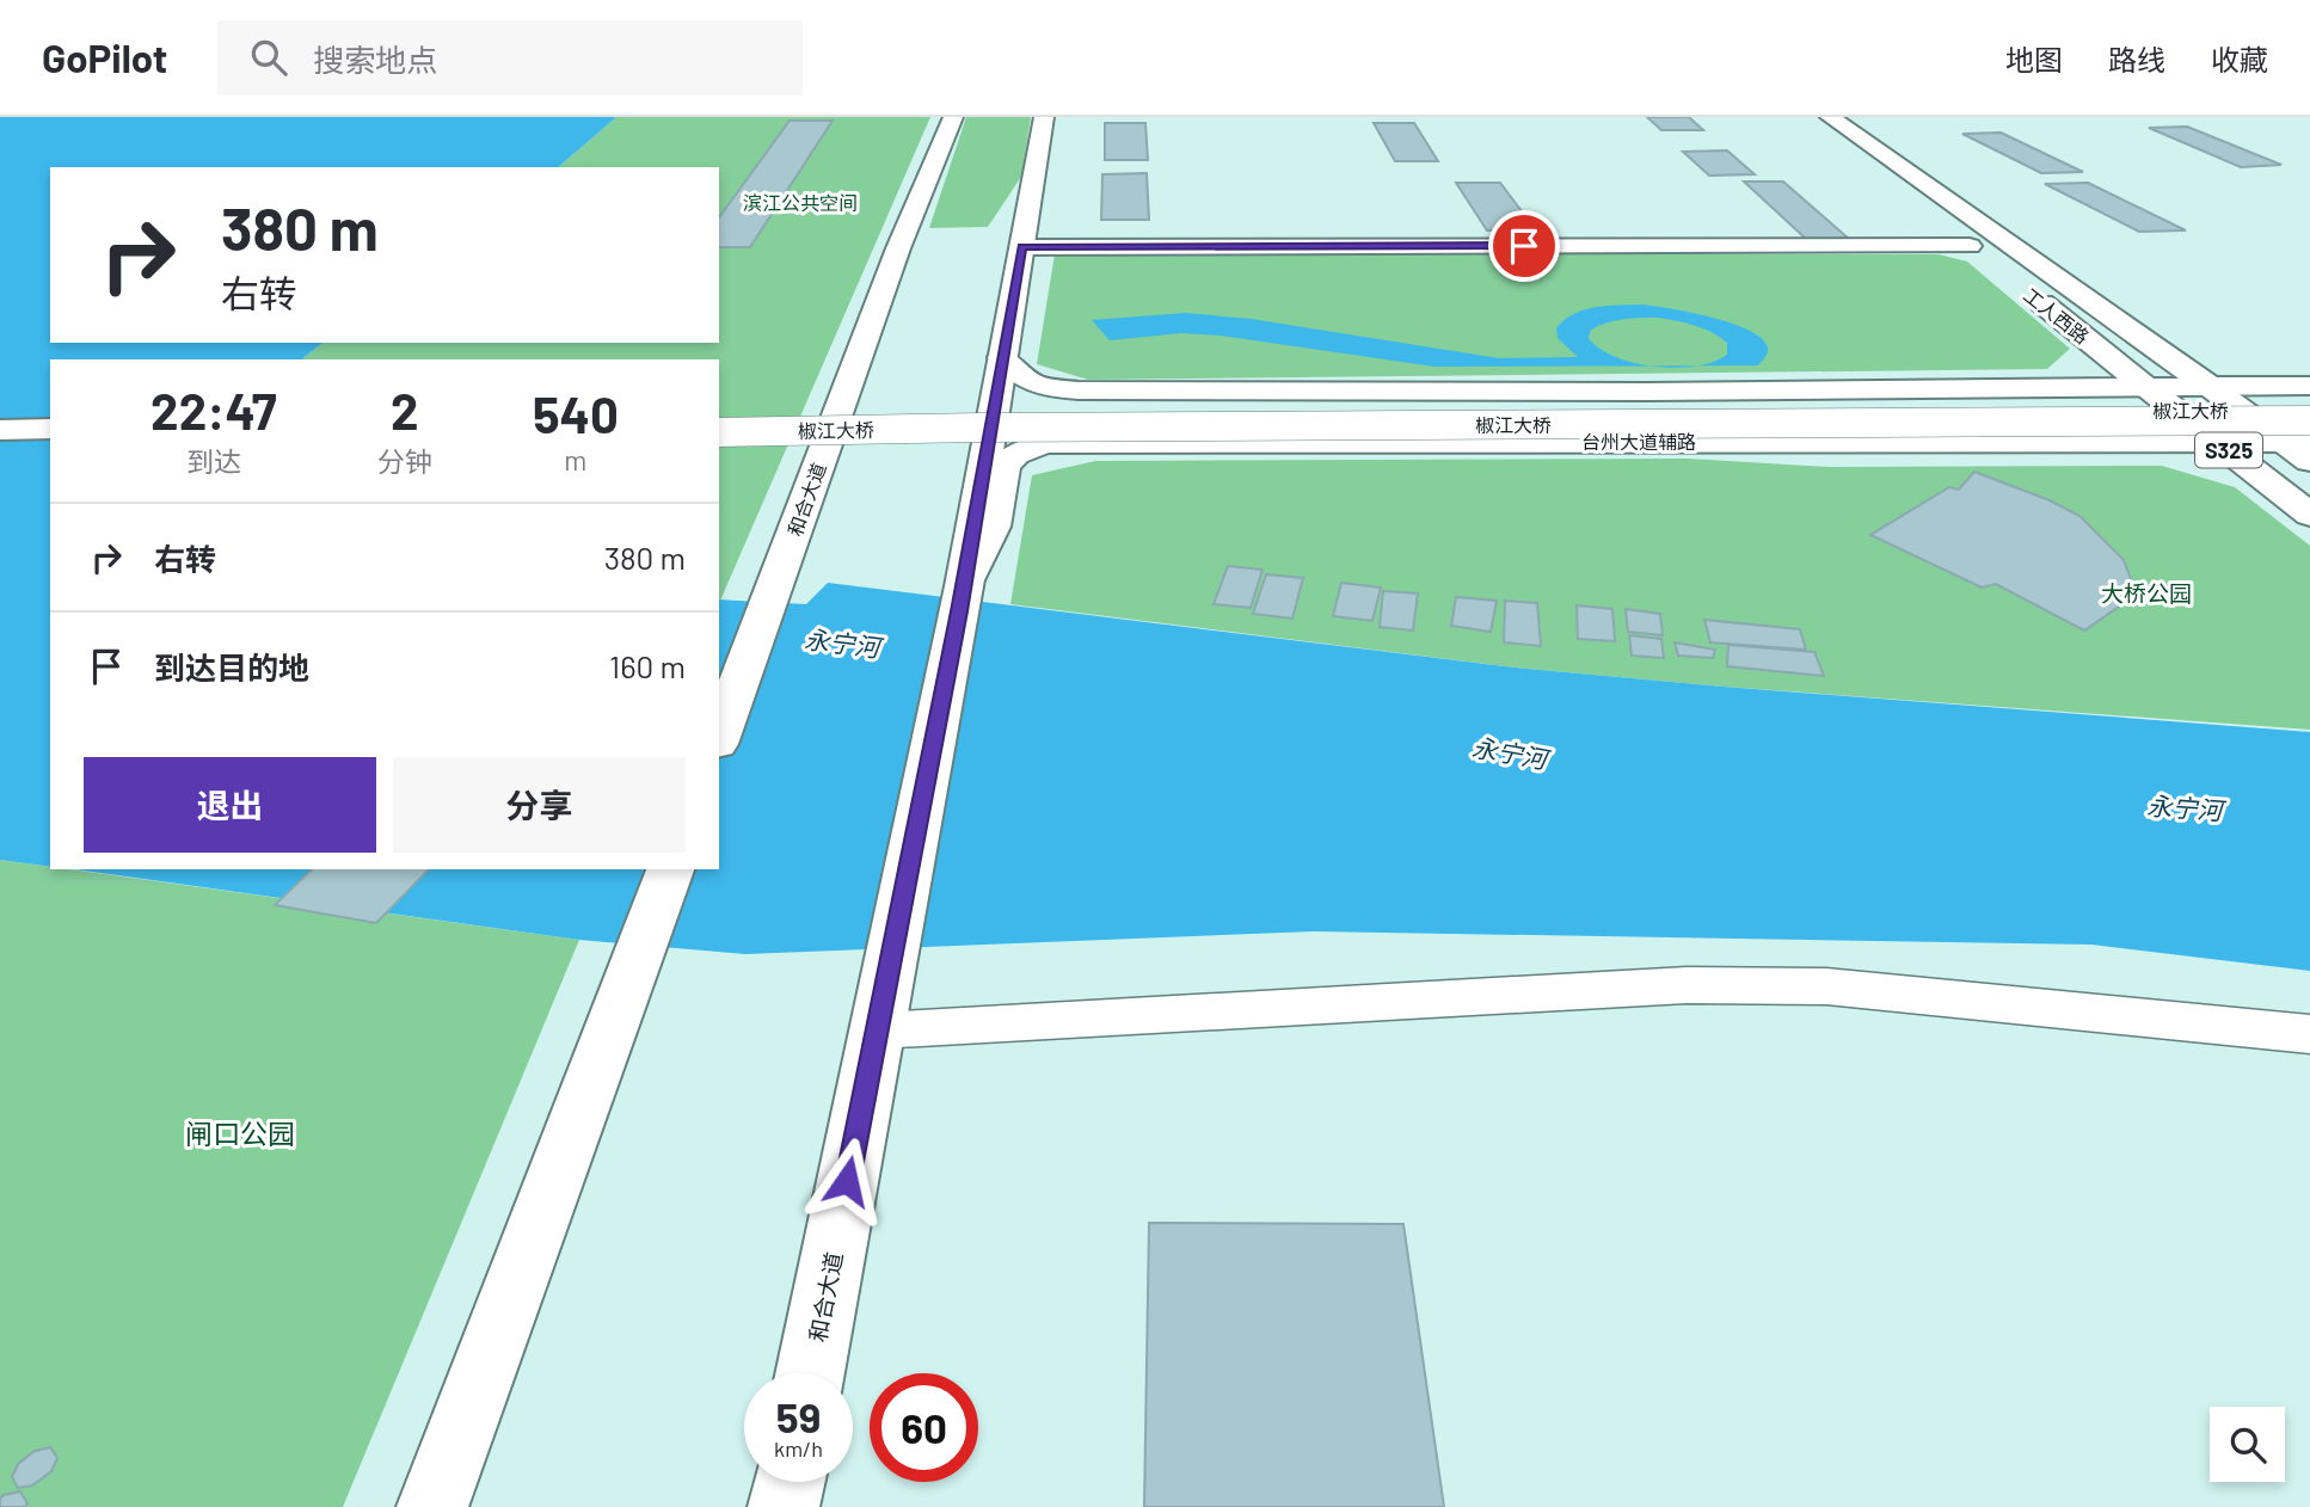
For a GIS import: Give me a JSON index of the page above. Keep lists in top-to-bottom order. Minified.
{"streets":{"main road":["工人西路","椒江大桥","台州大道辅路","S325","和合大道"]},"crossings":[["工人西路","台州大道辅路"],["台州大道辅路","和合大道"]],"water":["永宁河"],"parks":["滨江公共空间","大桥公园","闸口公园"],"page":{"header":"GoPilot","search":"搜索地点","nav":["地图","路线","收藏"],"turn":["380 m","右转"],"eta":["22:47","到达","2","分钟","540","m"],"list":[{"name":"右转","value":"380 m"},{"name":"到达目的地","value":"160 m"}],"buttons":["退出","分享"],"speed":"59 km/h","limit":"60"}}
